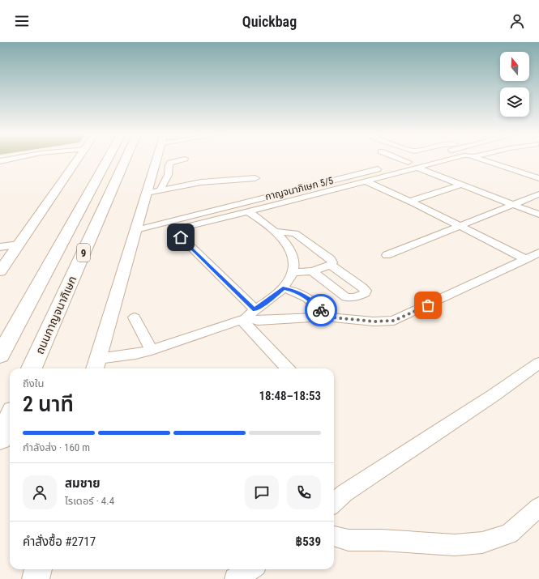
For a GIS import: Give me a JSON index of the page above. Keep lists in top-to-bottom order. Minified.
{"streets":{"highway":["9","ถนนกาญจนาภิเษก"],"street":["กาญจนาภิเษก 5/5"]},"north":"top","page":{"header":"Quickbag","heading":["2 นาที","ถึงใน","18:48–18:53"],"panel":["สมชาย","ไรเดอร์ · 4.4","คำสั่งซื้อ #2717","฿539"],"bar":"กำลังส่ง · 160 m"}}
